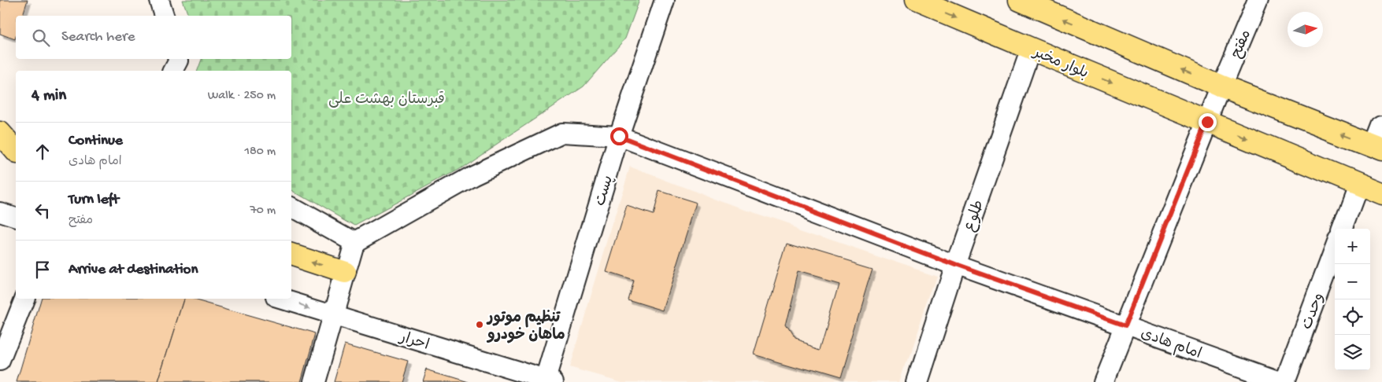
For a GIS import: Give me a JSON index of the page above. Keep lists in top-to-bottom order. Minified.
{"streets":{"main road":["بلوار مخبر"],"street":["مفتح","پست","طلوع","وحدت","احرار","امام هادی"]},"crossings":[["مفتح","بلوار مخبر"],["بلوار مخبر","طلوع"],["پست","احرار"],["پست","امام هادی"],["طلوع","امام هادی"],["وحدت","امام هادی"]],"parks":["قبرستان بهشت علی"],"places":["تنظیم موتور ماهان خودرو"],"north":"right","page":{"search":"Search here","heading":["4 min","Walk · 250 m"],"list":[["Continue","امام هادی","180 m"],["Turn left","مفتح","70 m"],"Arrive at destination"],"map_buttons":["+","−"]}}
